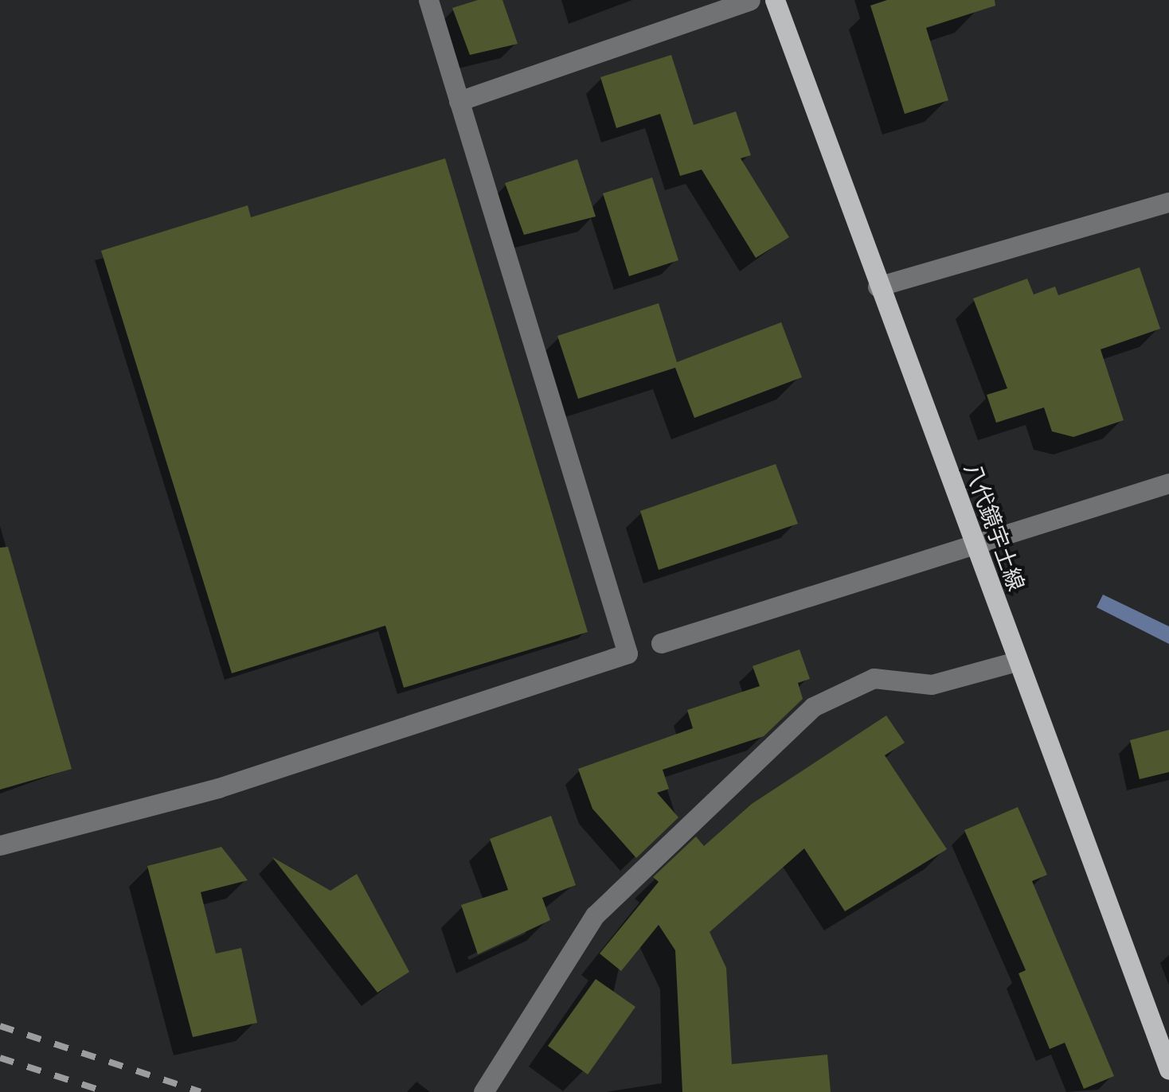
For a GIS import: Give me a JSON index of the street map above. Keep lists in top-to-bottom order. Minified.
{"streets":{"main road":["八代鏡宇土線"]}}
